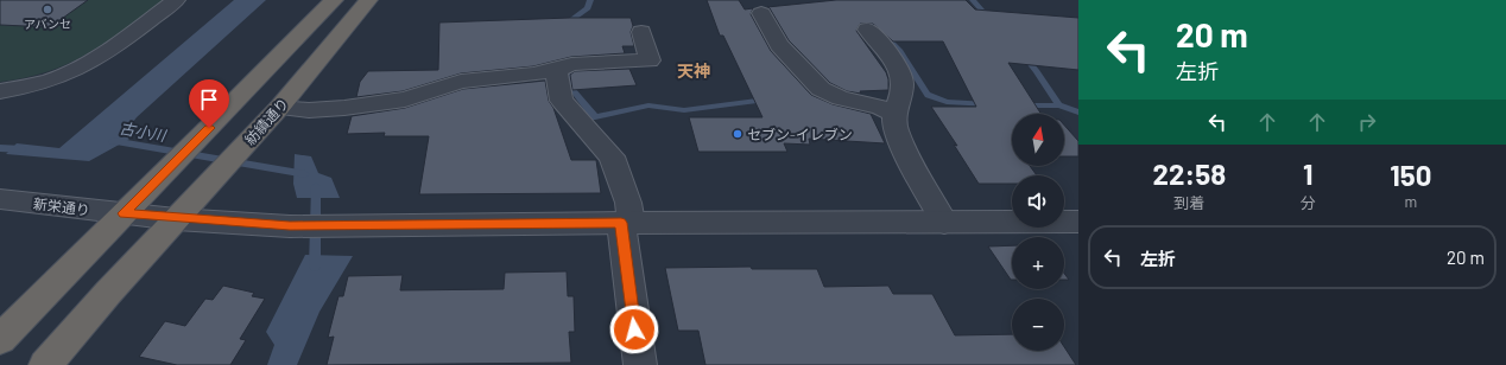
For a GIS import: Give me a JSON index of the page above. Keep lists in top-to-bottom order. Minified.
{"streets":{"highway":["紡績通り"],"street":["新栄通り"]},"crossings":[["紡績通り","新栄通り"]],"districts":["天神"],"water":["古小川"],"places":["アバンセ","セブン-イレブン"],"north":"top","page":{"turn":["20 m","左折"],"map_buttons":["+","−"],"eta":["22:58","到着","1","分","150","m"],"list":[{"name":"左折","value":"20 m"}]}}
